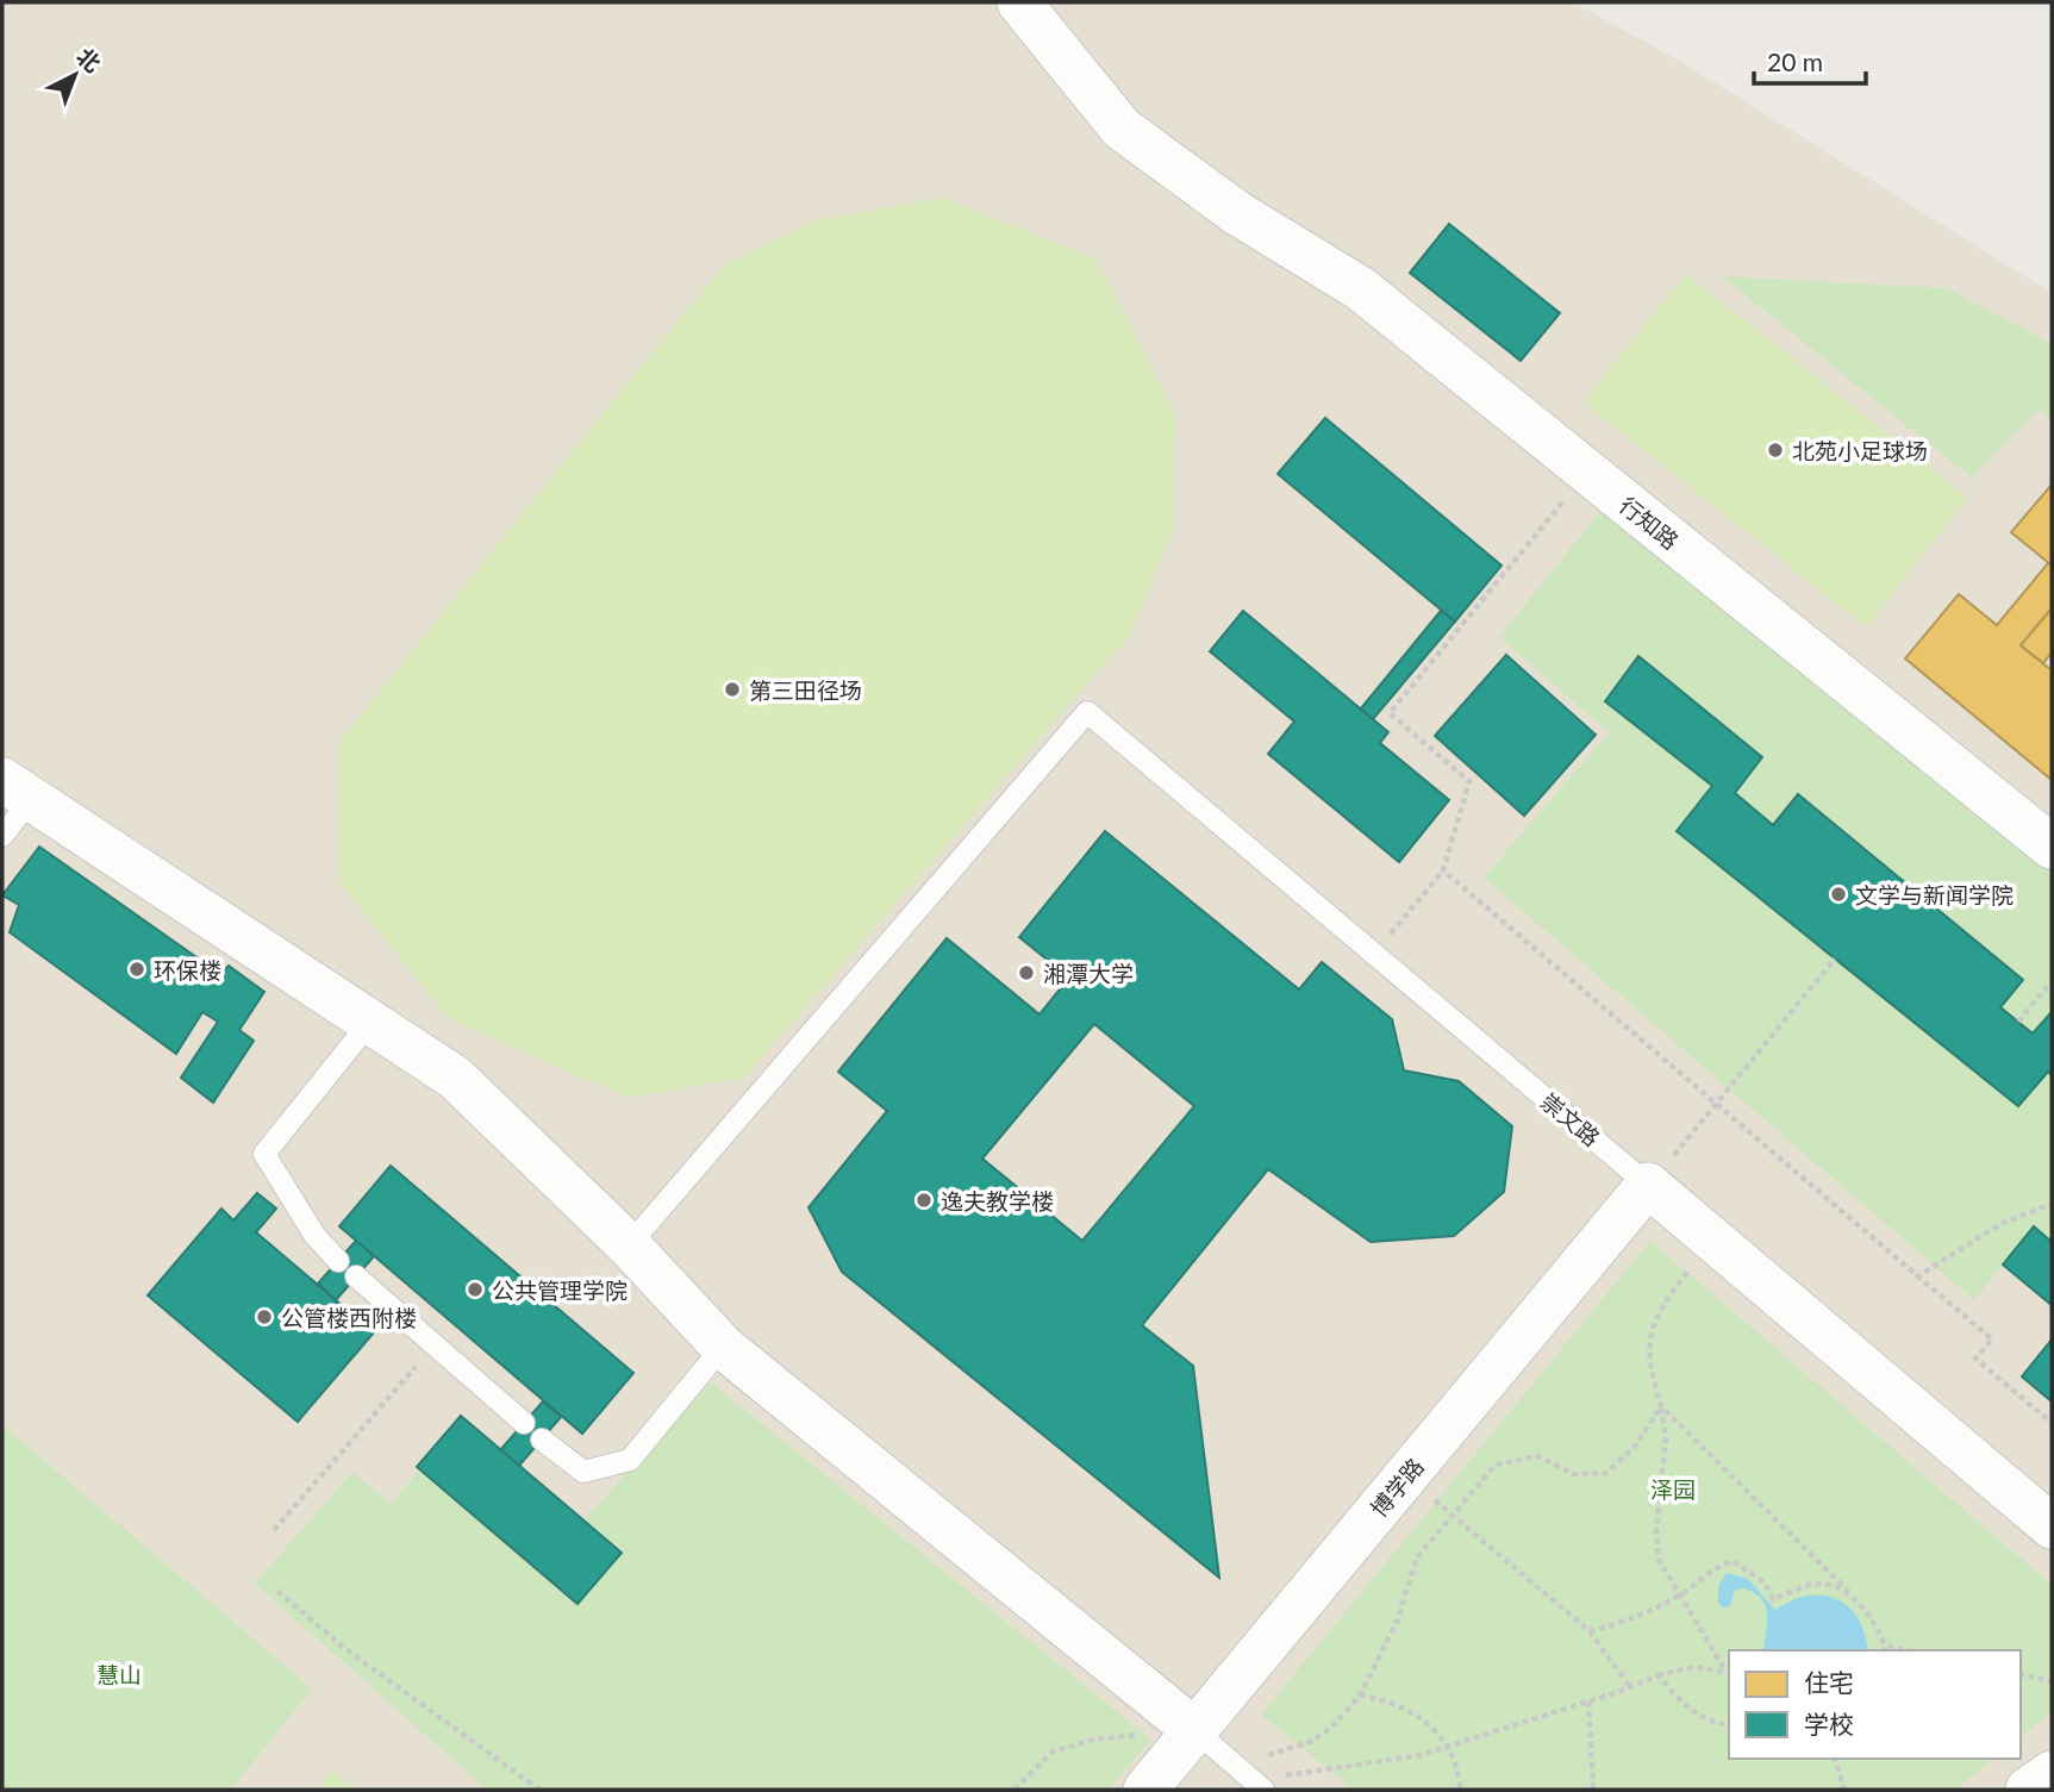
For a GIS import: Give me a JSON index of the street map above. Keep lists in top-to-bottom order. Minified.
{"streets":{"street":["行知路","崇文路","博学路"]},"crossings":[["崇文路","博学路"]],"parks":["泽园","慧山"],"places":["北苑小足球场","第三田径场","文学与新闻学院","环保楼","湘潭大学","逸夫教学楼","公共管理学院","公管楼西附楼"],"legend":["住宅","学校"],"scale_bar":"20 m","north":"top right"}
